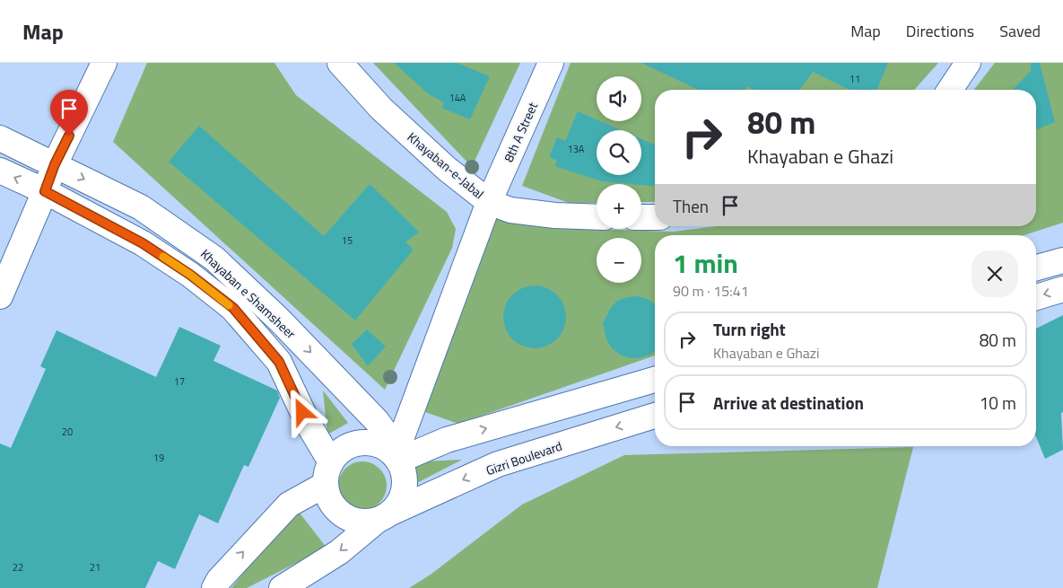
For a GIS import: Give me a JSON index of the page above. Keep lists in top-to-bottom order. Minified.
{"streets":{"main road":["8th A Street","Khayaban-e-Jabal","Khayaban e Shamsheer","Gizri Boulevard"]},"crossings":[["8th A Street","Khayaban-e-Jabal"],["8th A Street","Khayaban e Shamsheer"],["8th A Street","Gizri Boulevard"],["Khayaban e Shamsheer","Gizri Boulevard"]],"house_numbers":["11","14A","13A","15","17","20","19","22","21"],"page":{"header":"Map","nav":["Map","Directions","Saved"],"map_buttons":["+","−"],"turn":["80 m","Khayaban e Ghazi"],"then":"Then","heading":["1 min","90 m · 15:41"],"list":[{"name":"Turn right","note":"Khayaban e Ghazi","value":"80 m"},{"name":"Arrive at destination","value":"10 m"}]}}
